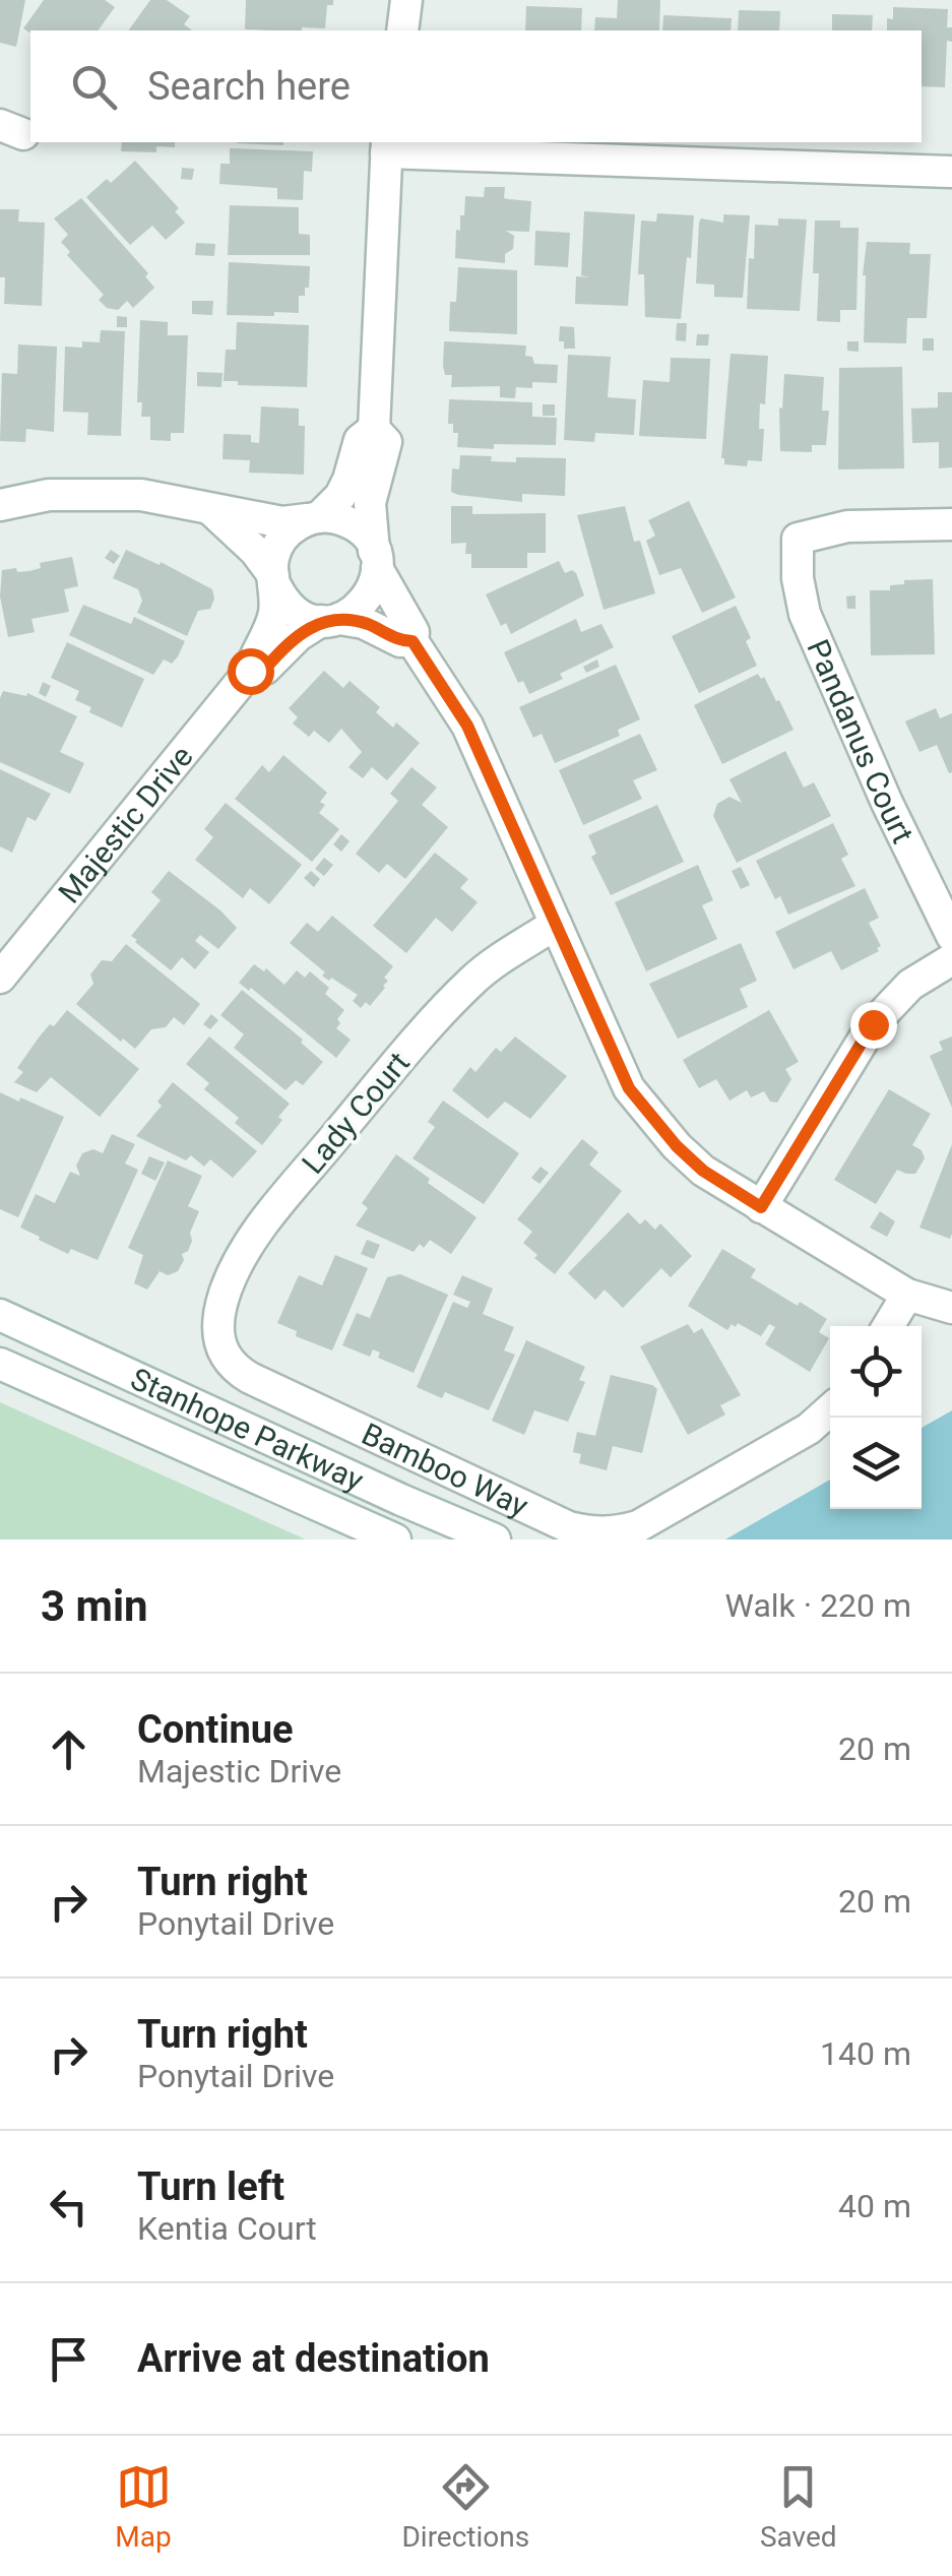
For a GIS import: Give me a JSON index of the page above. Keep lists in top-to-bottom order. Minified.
{"streets":{"street":["Pandanus Court","Majestic Drive","Lady Court","Stanhope Parkway","Bamboo Way"]},"crossings":[["Lady Court","Bamboo Way"]],"page":{"search":"Search here","heading":["3 min","Walk · 220 m"],"list":[["Continue","Majestic Drive","20 m"],["Turn right","Ponytail Drive","20 m"],["Turn right","Ponytail Drive","140 m"],["Turn left","Kentia Court","40 m"],"Arrive at destination"],"nav":["Map","Directions","Saved"]}}
